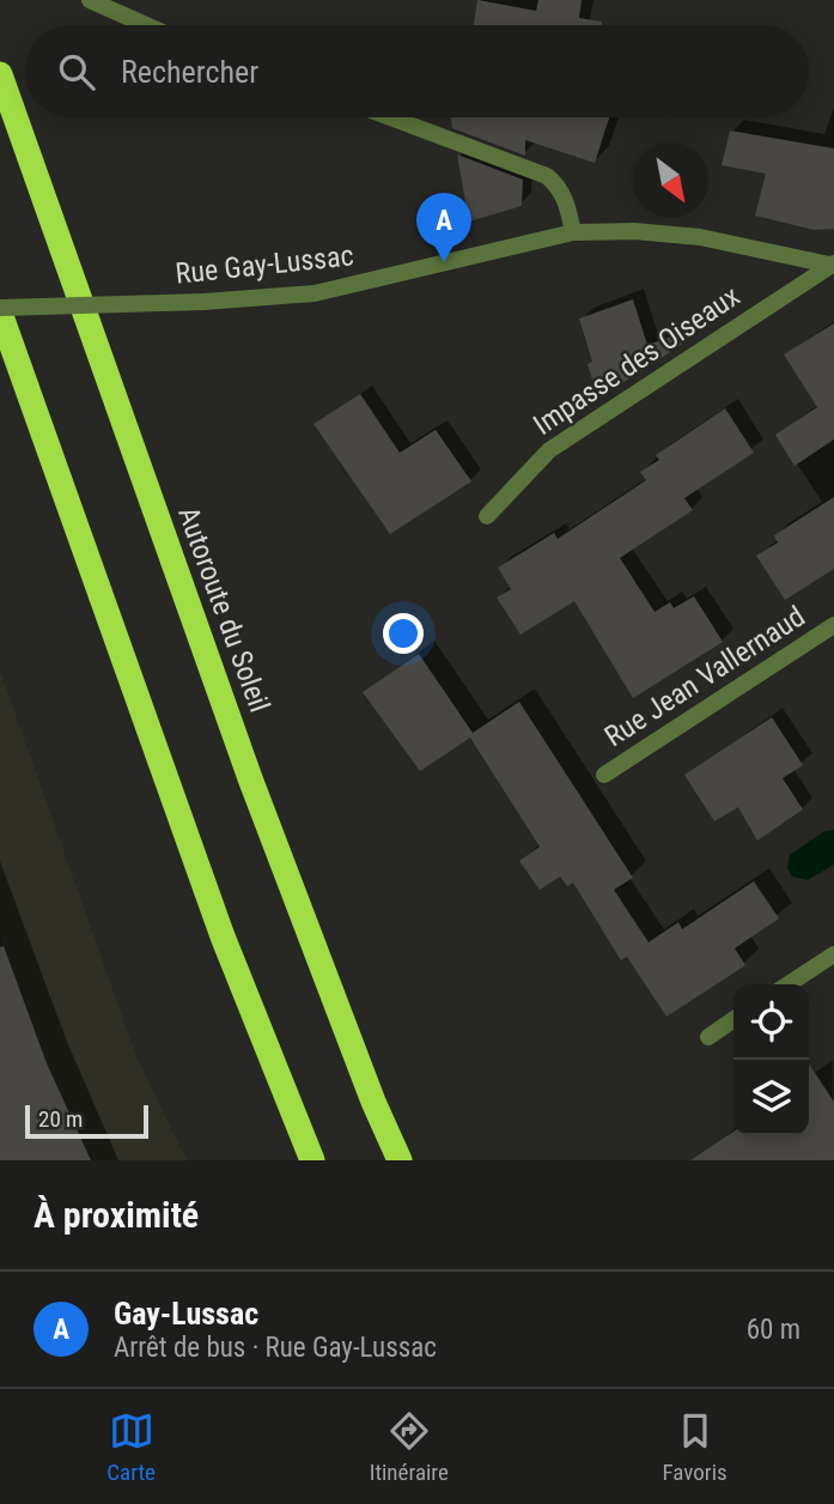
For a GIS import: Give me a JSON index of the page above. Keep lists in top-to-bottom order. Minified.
{"streets":{"highway":["Autoroute du Soleil"],"street":["Rue Gay-Lussac","Impasse des Oiseaux","Rue Jean Vallernaud"]},"crossings":[["Rue Gay-Lussac","Impasse des Oiseaux"]],"scale_bar":"20 m","north":"bottom right","page":{"search":"Rechercher","pins":"A","scale":"20 m","heading":"À proximité","list":[{"mark":"A","name":"Gay-Lussac","note":"Arrêt de bus · Rue Gay-Lussac","value":"60 m"}],"nav":["Carte","Itinéraire","Favoris"]}}
